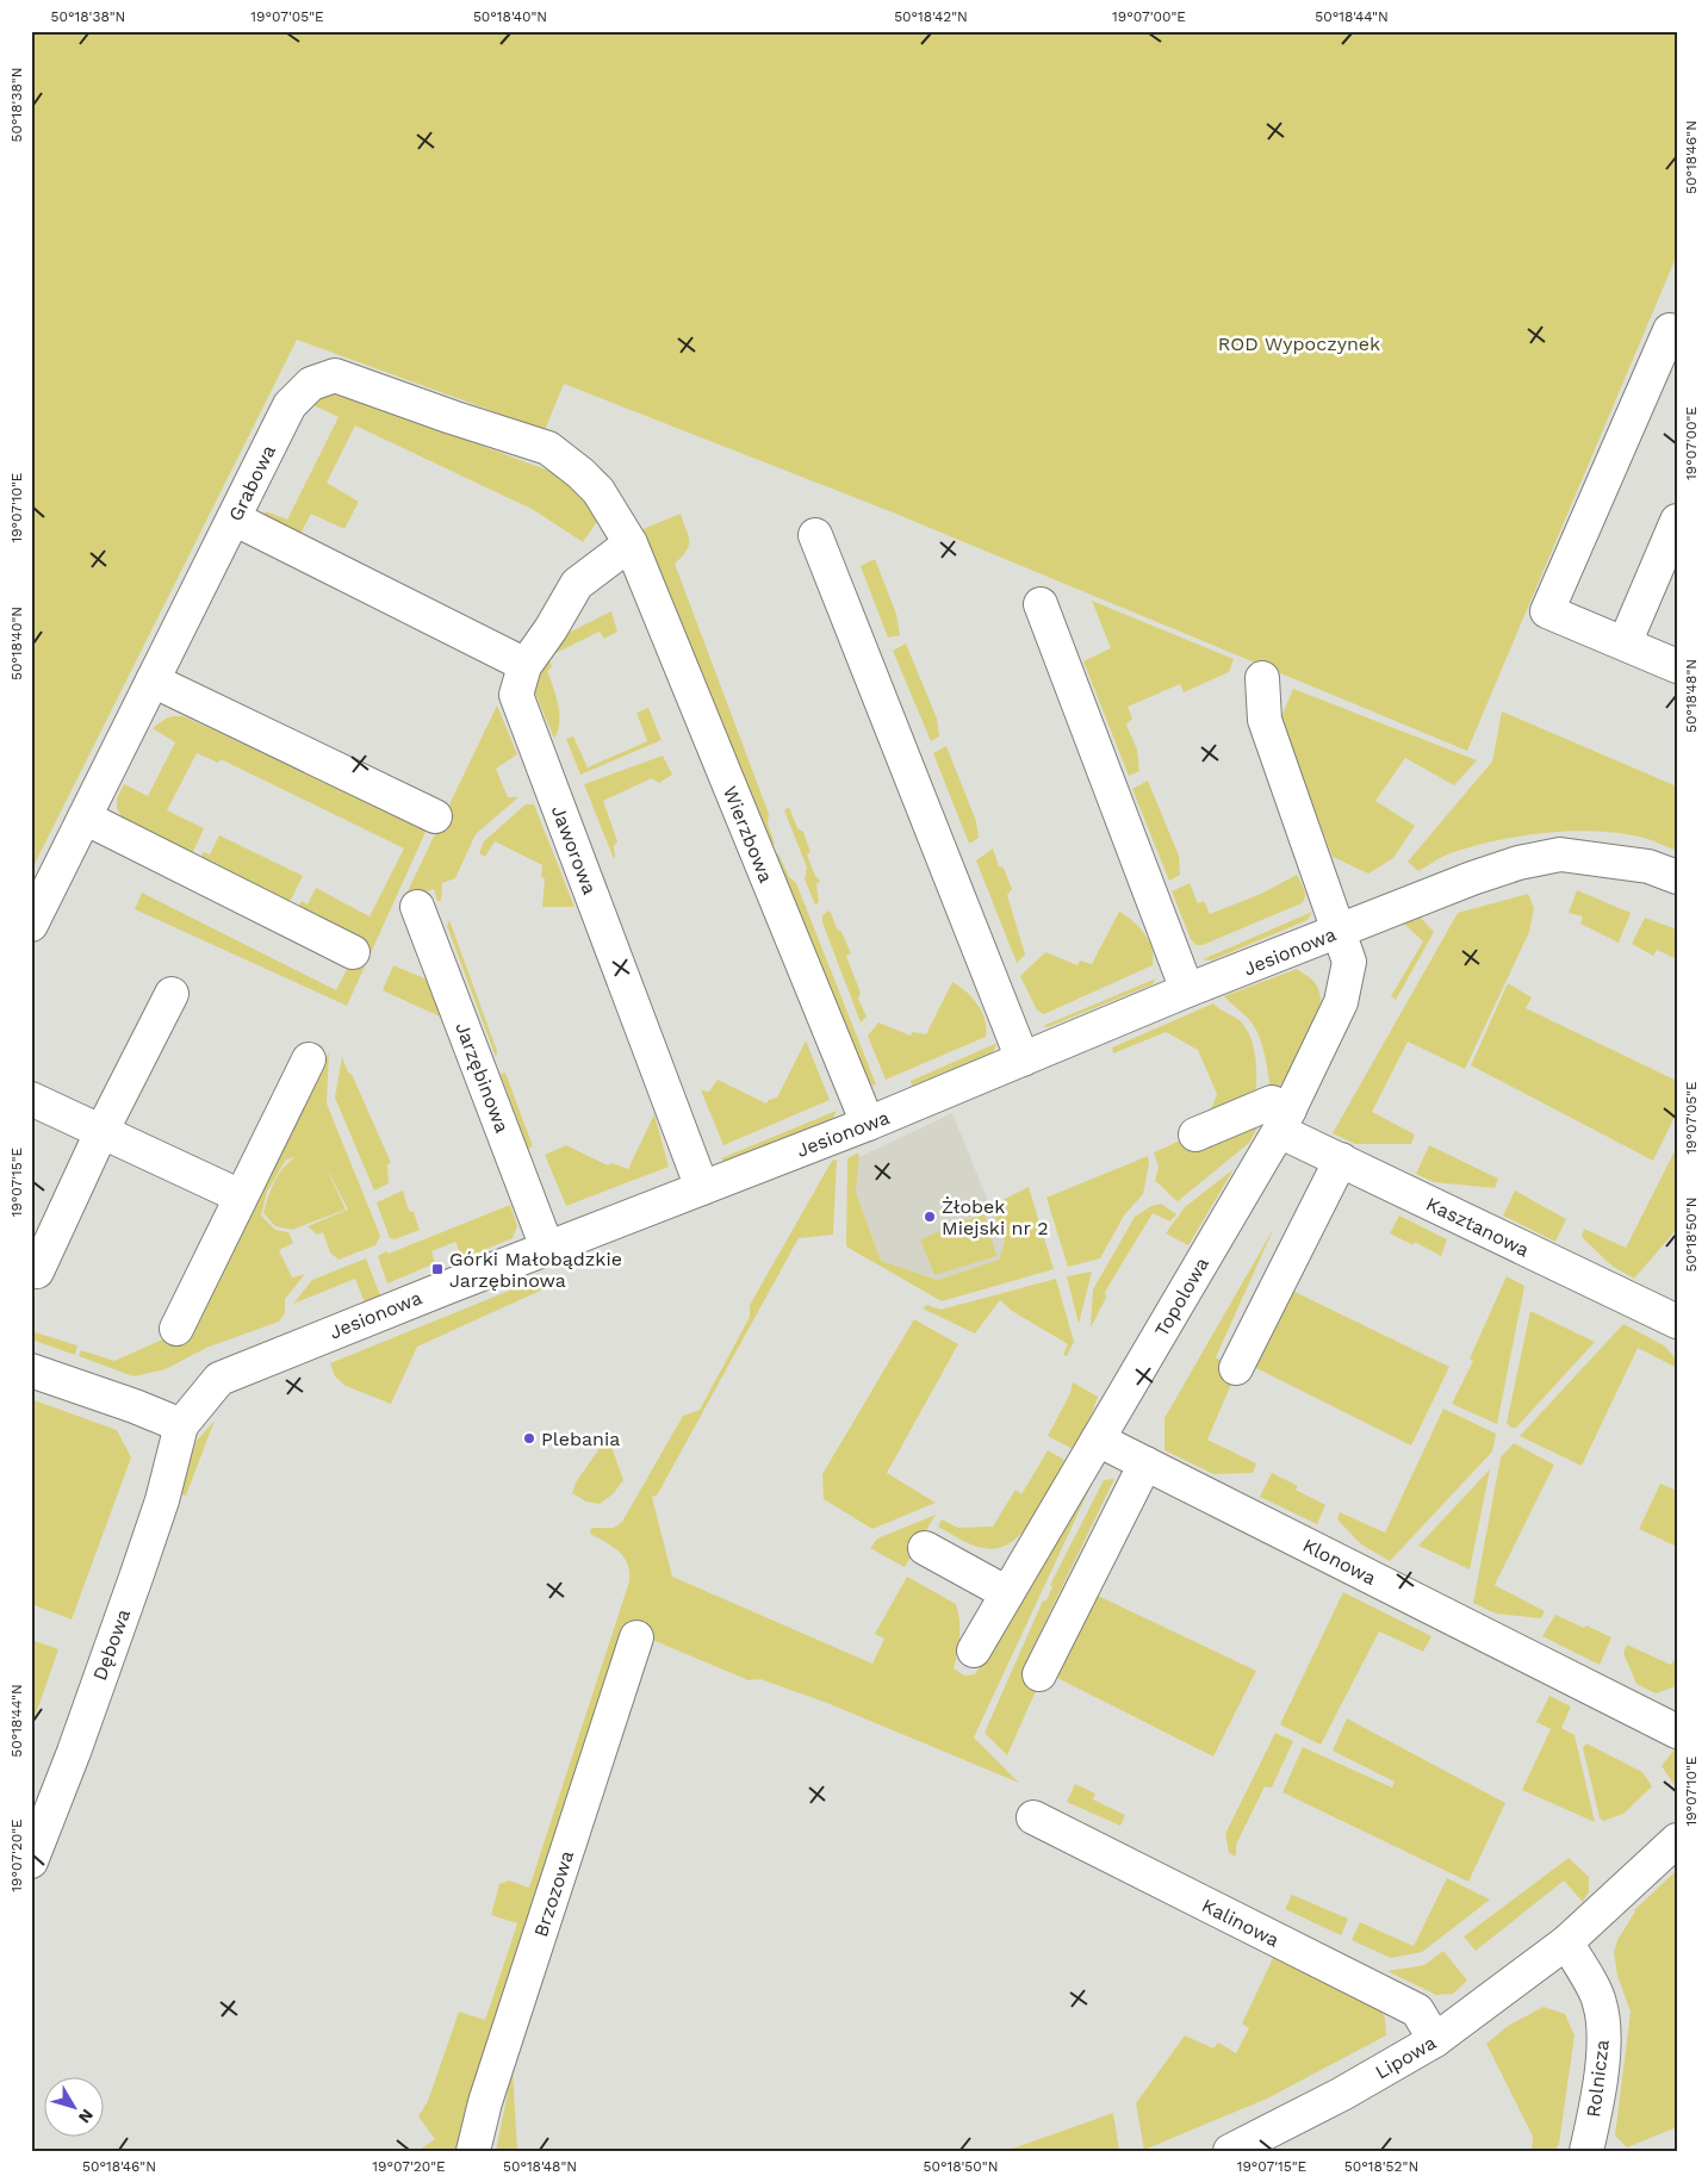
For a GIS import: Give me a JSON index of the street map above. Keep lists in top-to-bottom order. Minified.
{"streets":{"street":["Grabowa","Wierzbowa","Jaworowa","Jesionowa","Jarzębinowa","Kasztanowa","Topolowa","Klonowa","Dębowa","Brzozowa","Kalinowa","Lipowa","Rolnicza"]},"crossings":[["Grabowa","Wierzbowa"],["Grabowa","Jaworowa"],["Wierzbowa","Jaworowa"],["Wierzbowa","Jesionowa"],["Jaworowa","Jesionowa"],["Jesionowa","Jarzębinowa"],["Jesionowa","Topolowa"],["Jesionowa","Dębowa"],["Kasztanowa","Topolowa"],["Topolowa","Klonowa"],["Kalinowa","Lipowa"],["Lipowa","Rolnicza"]],"parks":["ROD Wypoczynek"],"places":{"other":["Żłobek Miejski nr 2","Plebania"],"transit":["Górki Małobądzkie Jarzębinowa"]},"north":"bottom right","coordinates":["50°18'38\"N","19°07'05\"E","50°18'40\"N","50°18'42\"N","19°07'00\"E","50°18'44\"N","50°18'46\"N","19°07'10\"E","50°18'48\"N","19°07'15\"E","50°18'50\"N","19°07'20\"E","50°18'52\"N"]}
